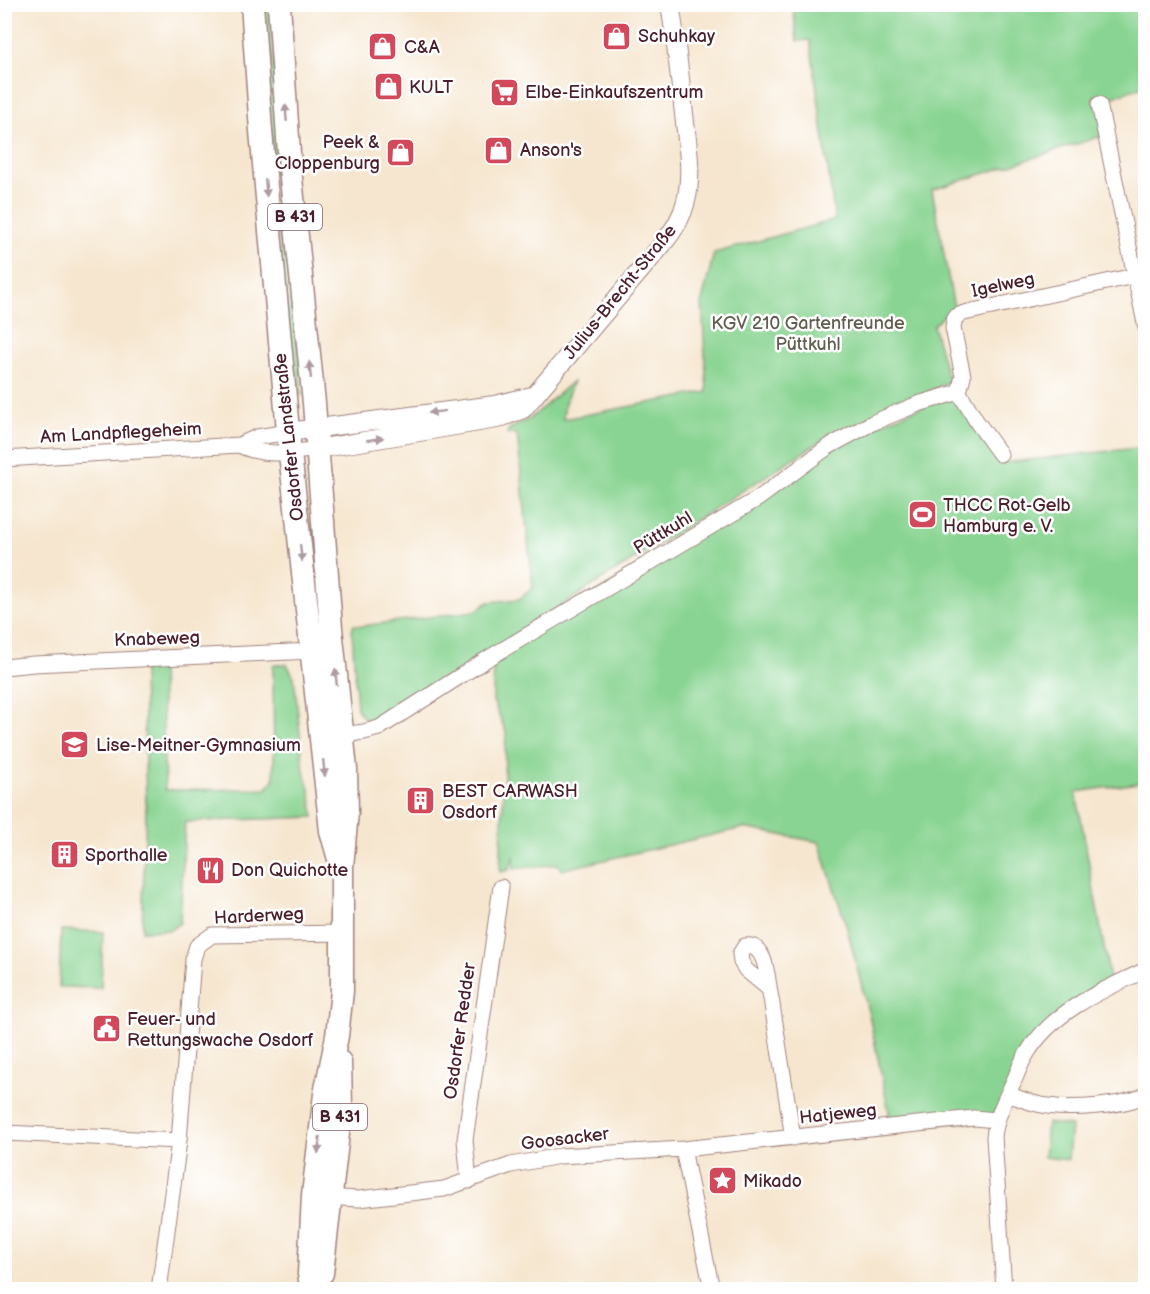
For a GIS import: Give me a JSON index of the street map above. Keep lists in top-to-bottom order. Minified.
{"streets":{"main road":["B 431","Osdorfer Landstraße"],"street":["Igelweg","Julius-Brecht-Straße","Am Landpflegeheim","Püttkuhl","Knabeweg","Harderweg","Osdorfer Redder","Hatjeweg","Goosacker"]},"crossings":[["Igelweg","Püttkuhl"],["Julius-Brecht-Straße","Am Landpflegeheim"],["Julius-Brecht-Straße","Osdorfer Landstraße"],["Am Landpflegeheim","Osdorfer Landstraße"],["Osdorfer Landstraße","Püttkuhl"],["Osdorfer Landstraße","Knabeweg"],["Osdorfer Landstraße","Harderweg"],["Osdorfer Landstraße","Goosacker"],["Osdorfer Redder","Goosacker"],["Hatjeweg","Goosacker"]],"parks":["KGV 210 Gartenfreunde Püttkuhl"],"places":{"shop":["Schuhkay","C&A","KULT","Anson's","Peek & Cloppenburg"],"supermarket":["Elbe-Einkaufszentrum"],"sports":["THCC Rot-Gelb Hamburg e. V."],"school or university":["Lise-Meitner-Gymnasium"],"building":["BEST CARWASH Osdorf","Sporthalle"],"restaurant":["Don Quichotte"],"public building":["Feuer- und Rettungswache Osdorf"],"place":["Mikado"]}}
